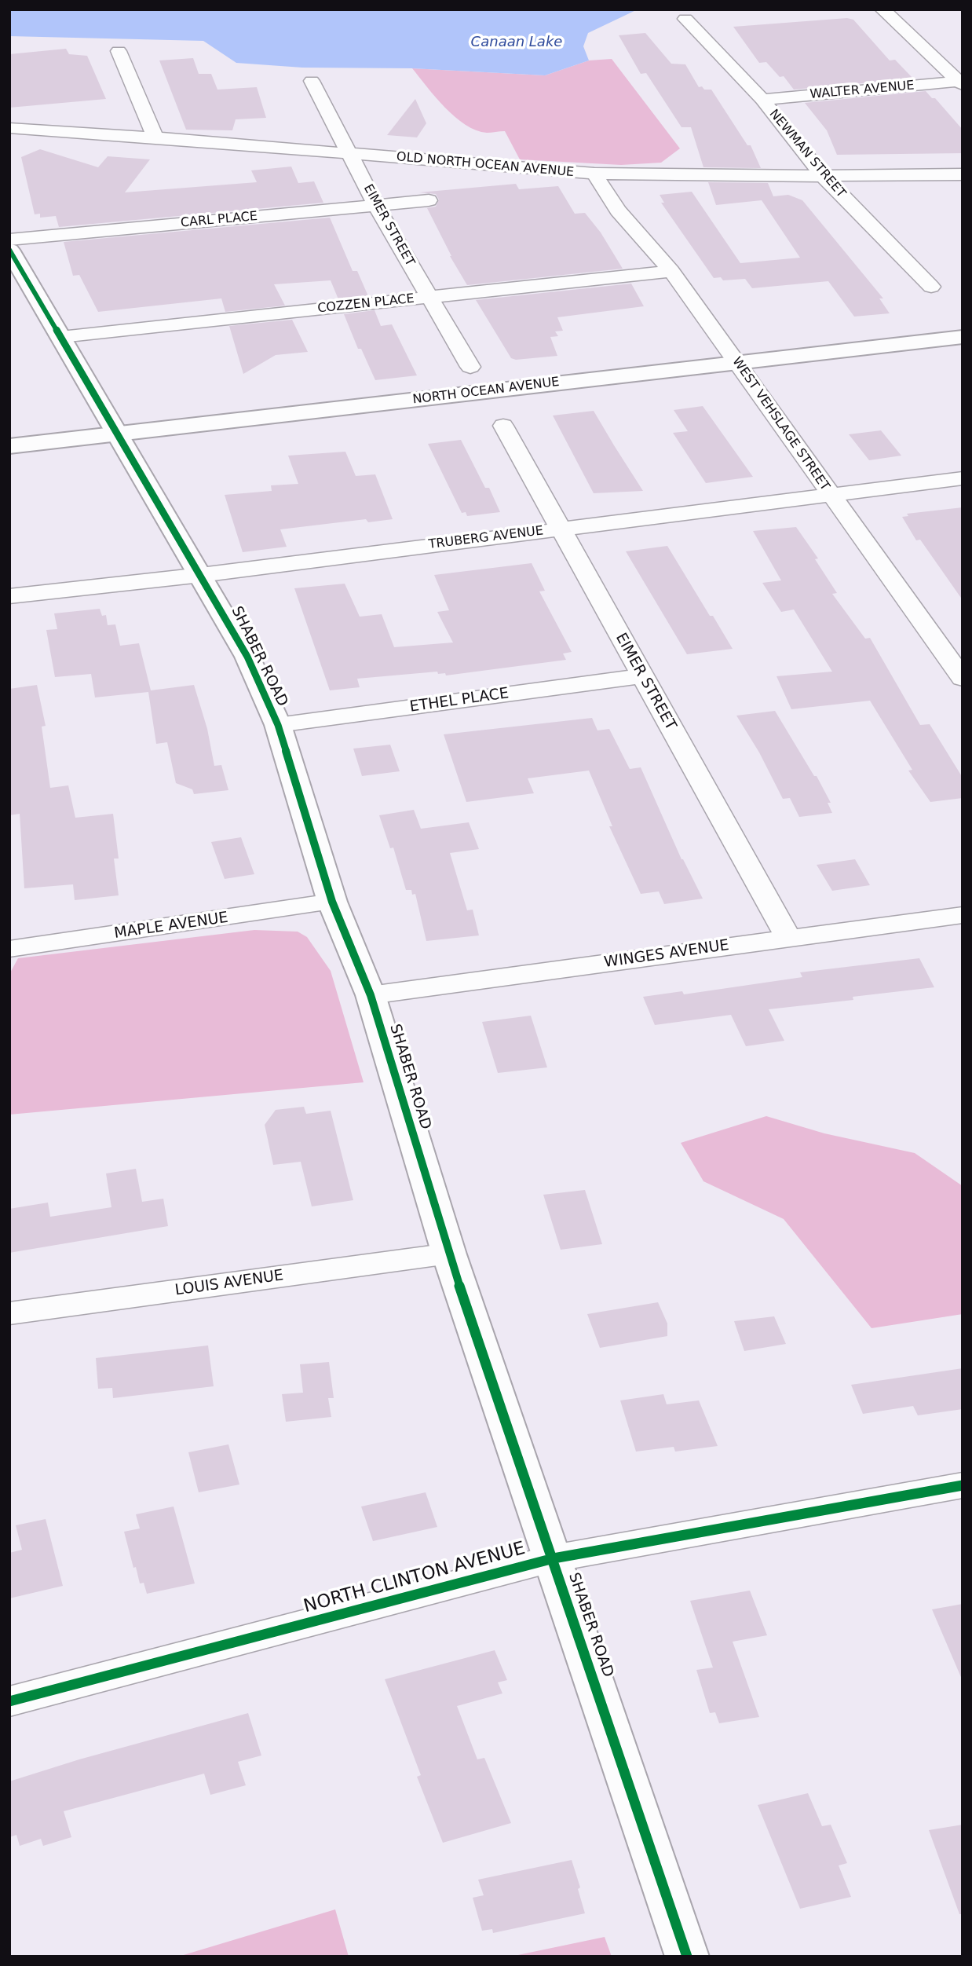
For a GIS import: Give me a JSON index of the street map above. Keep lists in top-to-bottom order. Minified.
{"streets":{"street":["WALTER AVENUE","NEWMAN STREET","OLD NORTH OCEAN AVENUE","CARL PLACE","EIMER STREET","COZZEN PLACE","NORTH OCEAN AVENUE","WEST VEHSLAGE STREET","TRUBERG AVENUE","SHABER ROAD","ETHEL PLACE","MAPLE AVENUE","WINGES AVENUE","LOUIS AVENUE","NORTH CLINTON AVENUE"]},"crossings":[["WALTER AVENUE","NEWMAN STREET"],["NEWMAN STREET","OLD NORTH OCEAN AVENUE"],["OLD NORTH OCEAN AVENUE","EIMER STREET"],["OLD NORTH OCEAN AVENUE","WEST VEHSLAGE STREET"],["CARL PLACE","EIMER STREET"],["EIMER STREET","COZZEN PLACE"],["EIMER STREET","TRUBERG AVENUE"],["EIMER STREET","ETHEL PLACE"],["EIMER STREET","WINGES AVENUE"],["COZZEN PLACE","WEST VEHSLAGE STREET"],["COZZEN PLACE","SHABER ROAD"],["NORTH OCEAN AVENUE","WEST VEHSLAGE STREET"],["NORTH OCEAN AVENUE","SHABER ROAD"],["WEST VEHSLAGE STREET","TRUBERG AVENUE"],["TRUBERG AVENUE","SHABER ROAD"],["SHABER ROAD","ETHEL PLACE"],["SHABER ROAD","MAPLE AVENUE"],["SHABER ROAD","WINGES AVENUE"],["SHABER ROAD","LOUIS AVENUE"],["SHABER ROAD","NORTH CLINTON AVENUE"]],"water":["Canaan Lake"]}
